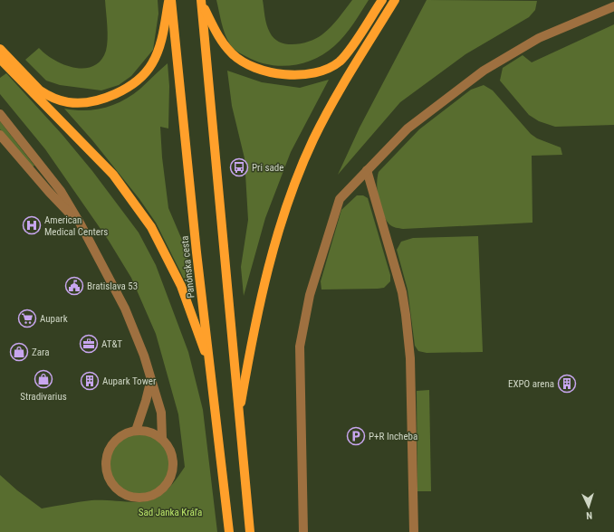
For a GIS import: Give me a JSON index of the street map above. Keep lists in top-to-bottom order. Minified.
{"streets":{"main road":["Panónska cesta"]},"parks":["Sad Janka Kráľa"],"places":{"bus stop":["Pri sade"],"hospital":["American Medical Centers"],"public building":["Bratislava 53"],"supermarket":["Aupark"],"office":["AT&T"],"shop":["Zara","Stradivarius"],"building":["Aupark Tower","EXPO arena"],"parking":["P+R Incheba"]},"north":"bottom"}
